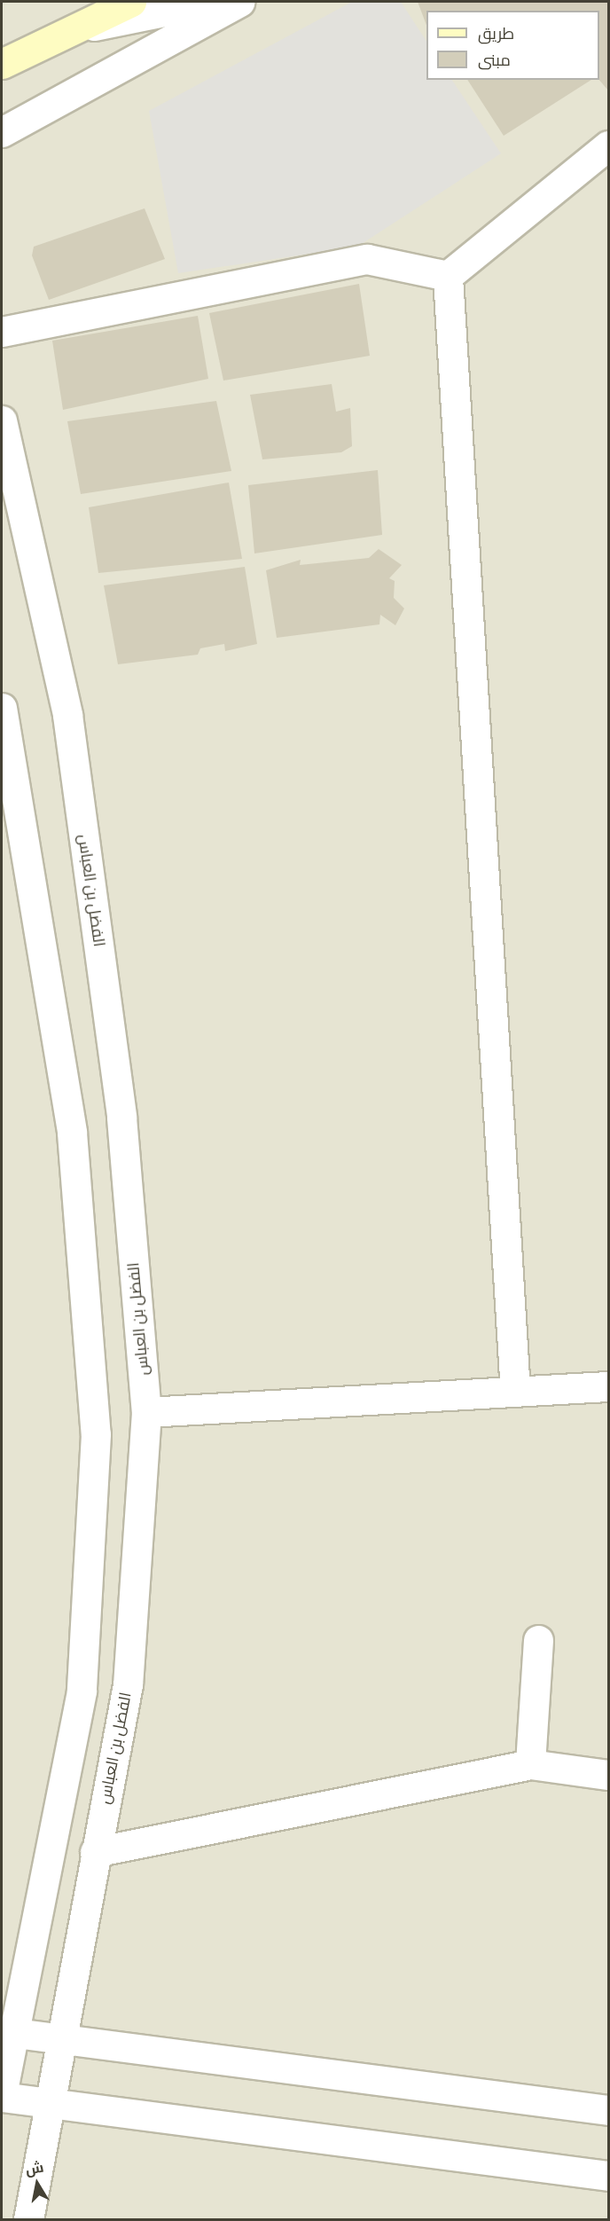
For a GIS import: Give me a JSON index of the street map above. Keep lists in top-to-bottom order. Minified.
{"streets":{"street":["الفضل بن العباس"]},"legend":["طريق","مبنى"],"north":"top"}
